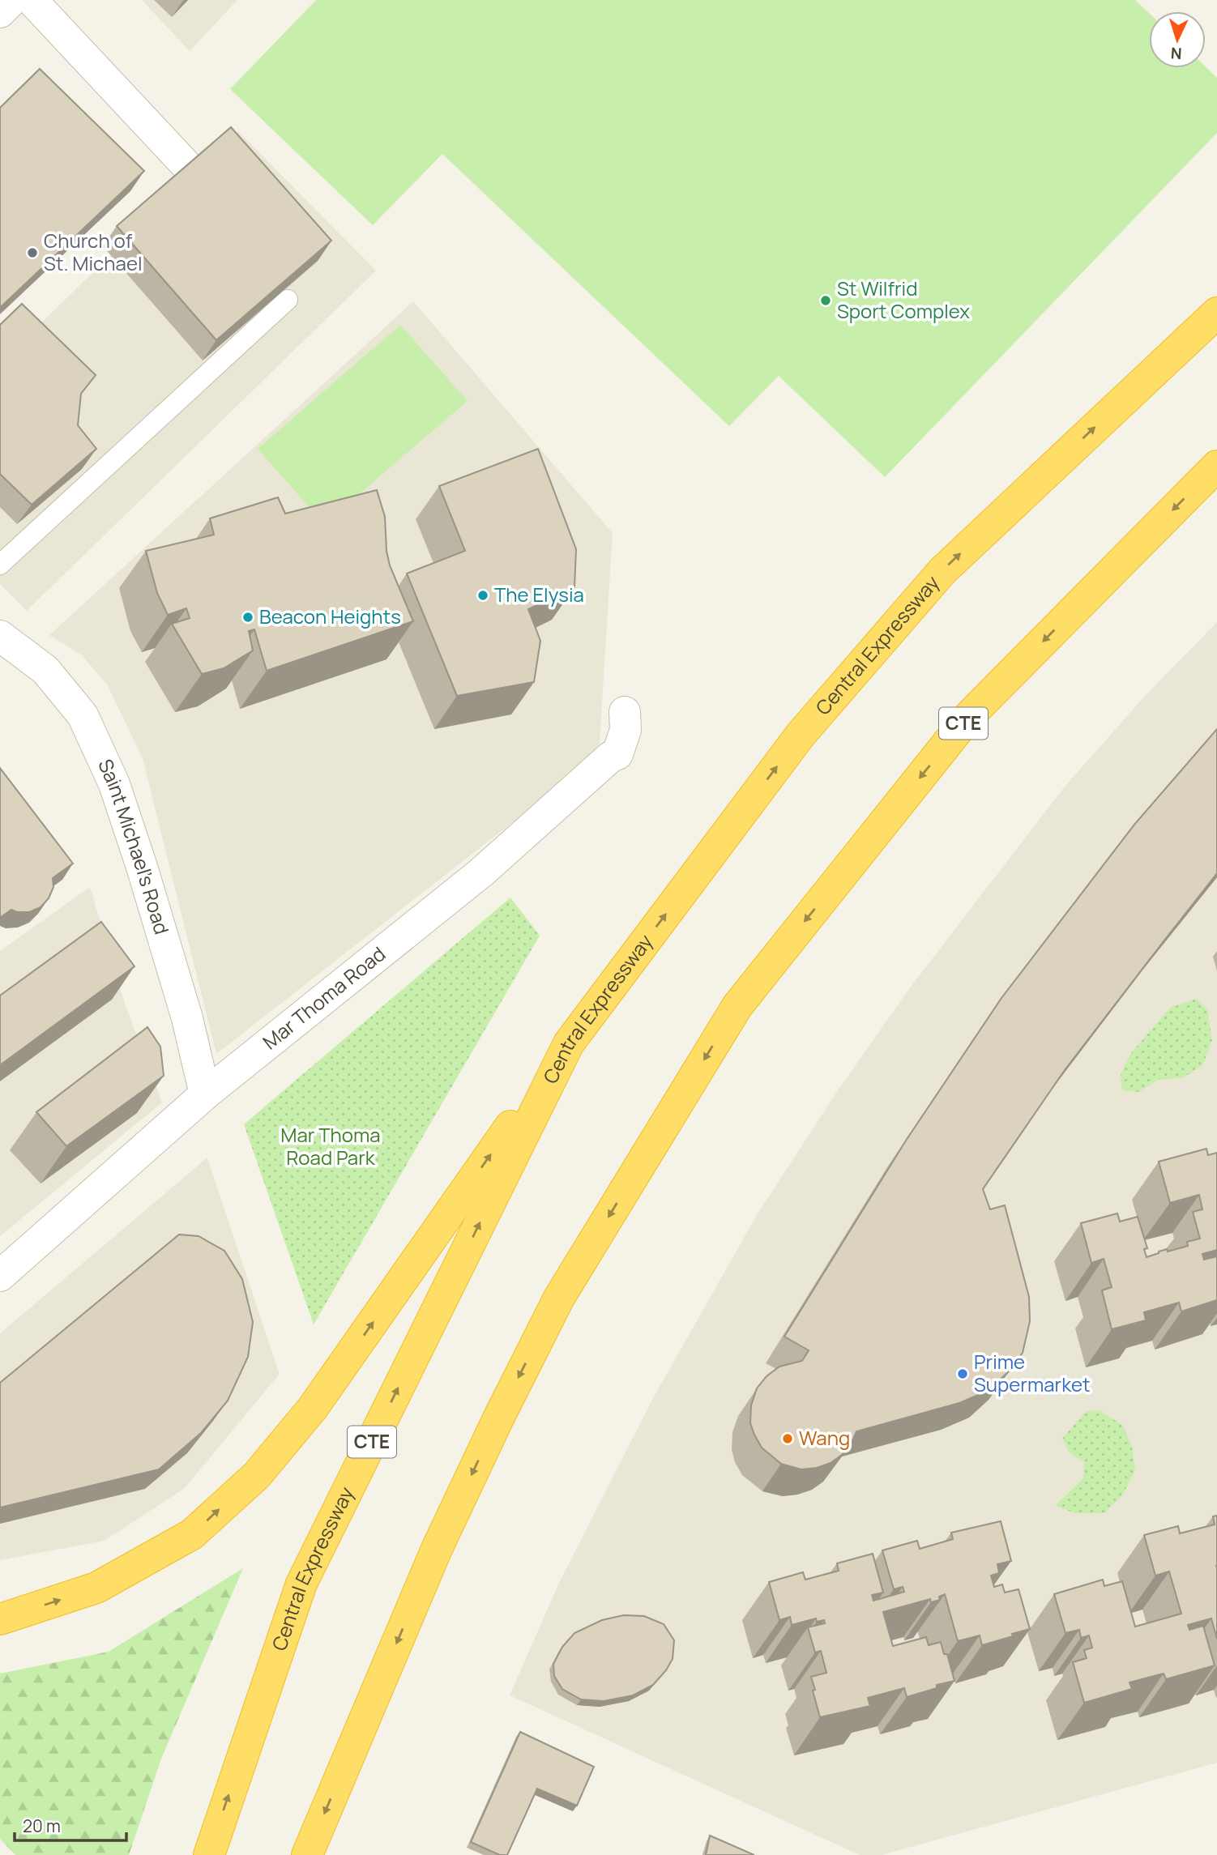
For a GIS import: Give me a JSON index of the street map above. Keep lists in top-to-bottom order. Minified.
{"streets":{"highway":["Central Expressway","CTE"],"street":["Saint Michael's Road","Mar Thoma Road"]},"crossings":[["Saint Michael's Road","Mar Thoma Road"]],"parks":["Mar Thoma Road Park"],"places":["Church of St. Michael","St Wilfrid Sport Complex","The Elysia","Beacon Heights","Prime Supermarket","Wang"],"scale_bar":"20 m","north":"bottom"}
